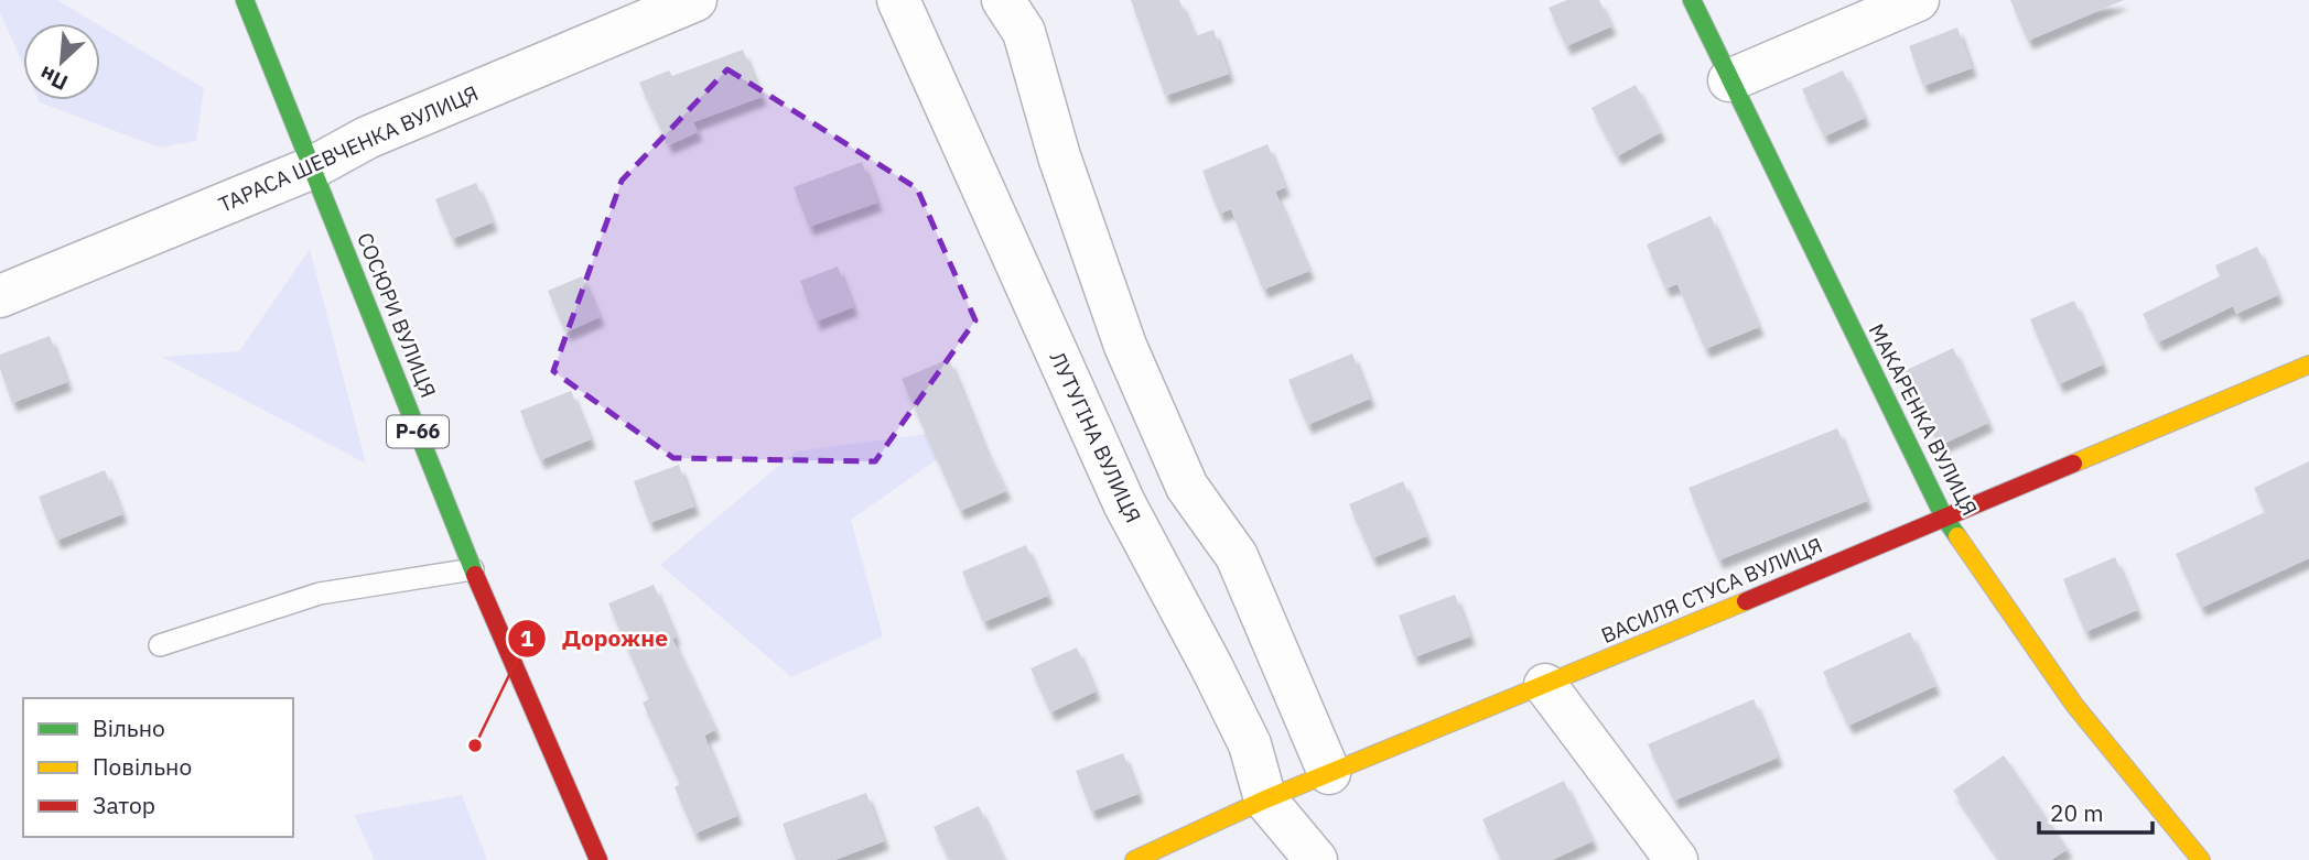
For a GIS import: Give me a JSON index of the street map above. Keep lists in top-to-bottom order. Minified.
{"streets":{"street":["ТАРАСА ШЕВЧЕНКА ВУЛИЦЯ","СОСЮРИ ВУЛИЦЯ","МАКАРЕНКА ВУЛИЦЯ","Р-66","ЛУТУГІНА ВУЛИЦЯ","ВАСИЛЯ СТУСА ВУЛИЦЯ"]},"crossings":[["ТАРАСА ШЕВЧЕНКА ВУЛИЦЯ","СОСЮРИ ВУЛИЦЯ"],["МАКАРЕНКА ВУЛИЦЯ","ВАСИЛЯ СТУСА ВУЛИЦЯ"],["ЛУТУГІНА ВУЛИЦЯ","ВАСИЛЯ СТУСА ВУЛИЦЯ"]],"places":["Дорожне"],"legend":["Вільно","Повільно","Затор"],"scale_bar":"20 m","north":"bottom left"}
